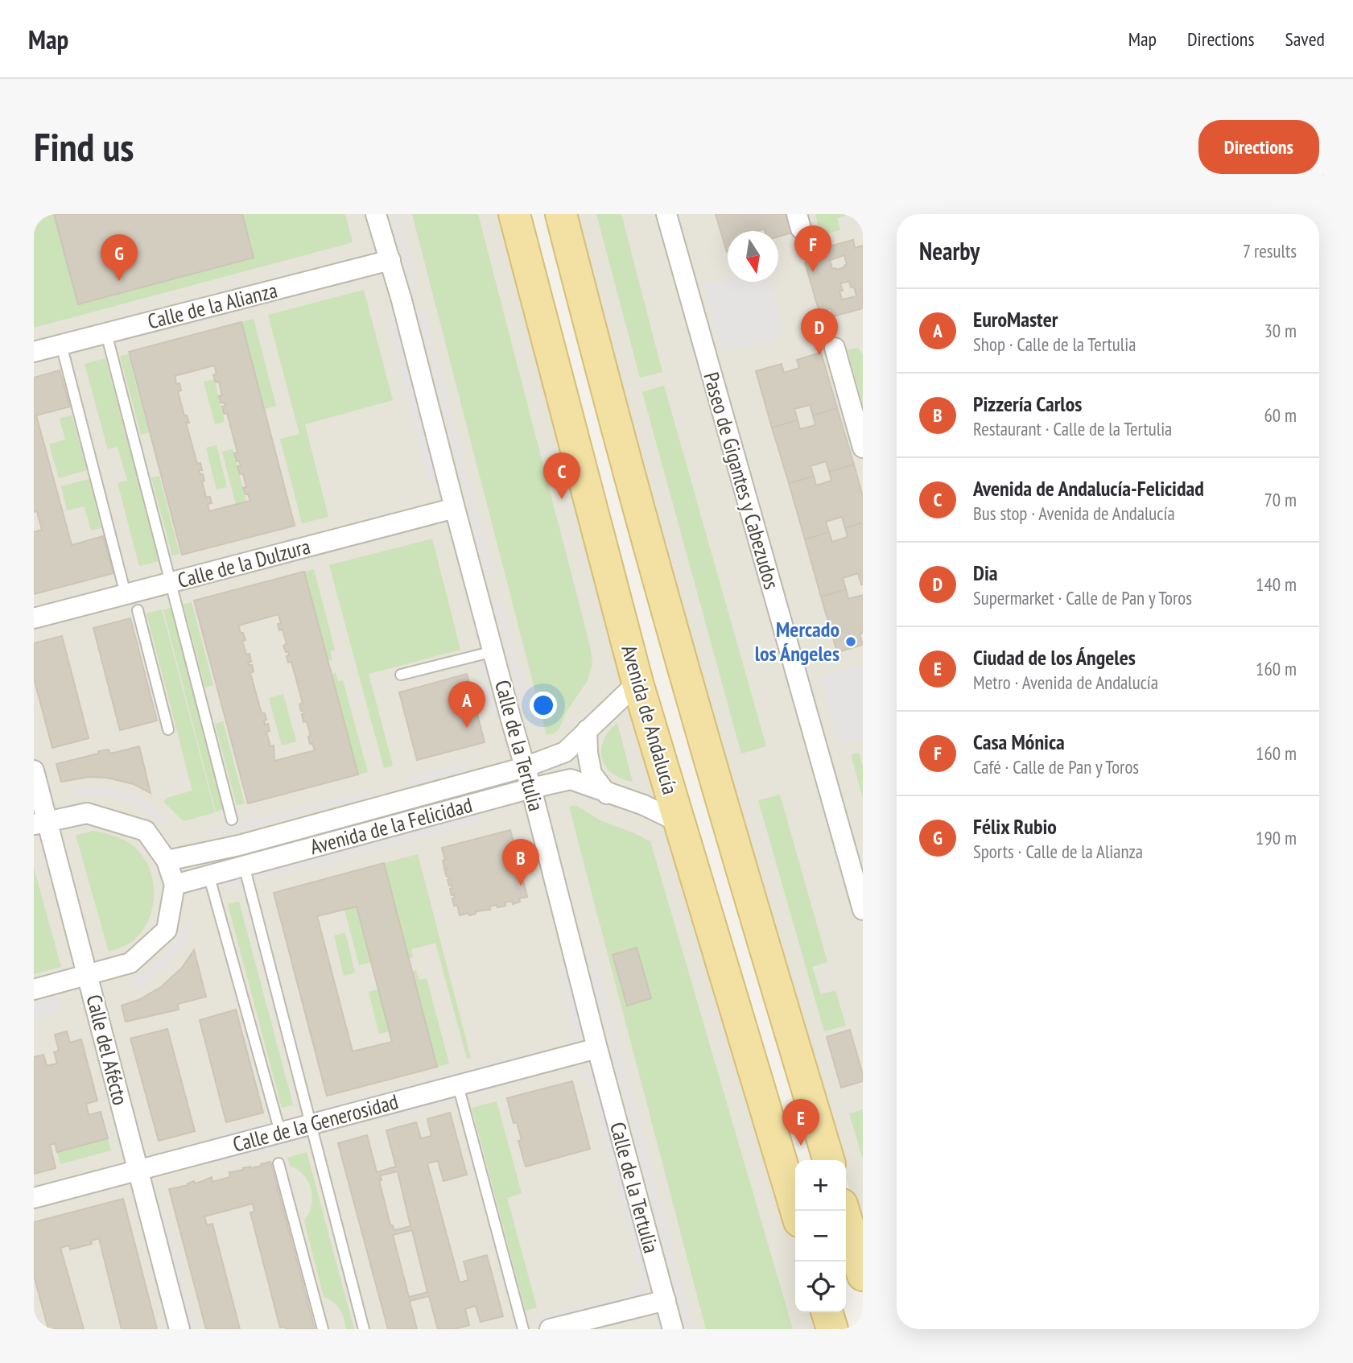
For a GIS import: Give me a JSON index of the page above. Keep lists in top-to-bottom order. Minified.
{"streets":{"main road":["Avenida de Andalucía"],"street":["Calle de la Alianza","Paseo de Gigantes y Cabezudos","Calle de la Dulzura","Calle de la Tertulia","Avenida de la Felicidad","Calle del Afécto","Calle de la Generosidad"]},"crossings":[["Calle de la Alianza","Calle de la Tertulia"],["Calle de la Dulzura","Calle de la Tertulia"],["Avenida de Andalucía","Avenida de la Felicidad"],["Calle de la Tertulia","Avenida de la Felicidad"],["Calle de la Tertulia","Calle de la Generosidad"],["Calle del Afécto","Calle de la Generosidad"]],"places":["Mercado los Ángeles"],"north":"bottom","page":{"header":"Map","nav":["Map","Directions","Saved"],"buttons":"Directions","title":"Find us","heading":["Nearby","7 results"],"pins":["F","G","D","C","A","B","E"],"list":[{"mark":"A","name":"EuroMaster","note":"Shop · Calle de la Tertulia","value":"30 m"},{"mark":"B","name":"Pizzería Carlos","note":"Restaurant · Calle de la Tertulia","value":"60 m"},{"mark":"C","name":"Avenida de Andalucía-Felicidad","note":"Bus stop · Avenida de Andalucía","value":"70 m"},{"mark":"D","name":"Dia","note":"Supermarket · Calle de Pan y Toros","value":"140 m"},{"mark":"E","name":"Ciudad de los Ángeles","note":"Metro · Avenida de Andalucía","value":"160 m"},{"mark":"F","name":"Casa Mónica","note":"Café · Calle de Pan y Toros","value":"160 m"},{"mark":"G","name":"Félix Rubio","note":"Sports · Calle de la Alianza","value":"190 m"}],"map_buttons":["+","−"]}}
